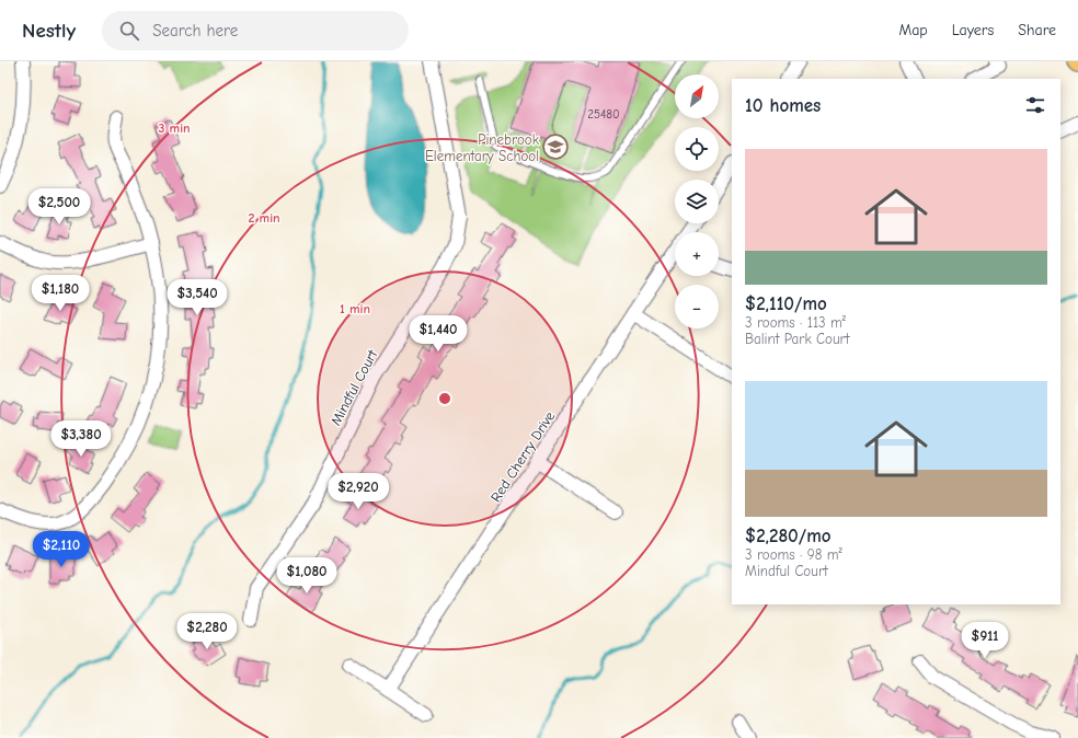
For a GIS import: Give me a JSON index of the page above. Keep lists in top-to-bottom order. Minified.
{"streets":{"street":["Mindful Court","Red Cherry Drive"]},"places":{"school or university":["Pinebrook Elementary School"]},"house_numbers":["25480"],"north":"top right","page":{"header":"Nestly","search":"Search here","nav":["Map","Layers","Share"],"map_buttons":["+","−"],"heading":"10 homes","list":[{"name":"$2,110/mo","note":"3 rooms · 113 m² · Balint Park Court"},{"name":"$2,280/mo","note":"3 rooms · 98 m² · Mindful Court"}],"price":["$2,500","$1,180","$3,540","$1,440","$3,380","$2,920","$2,110","$1,080","$2,280","$911"]},"rings":["3 min","2 min","1 min"]}
